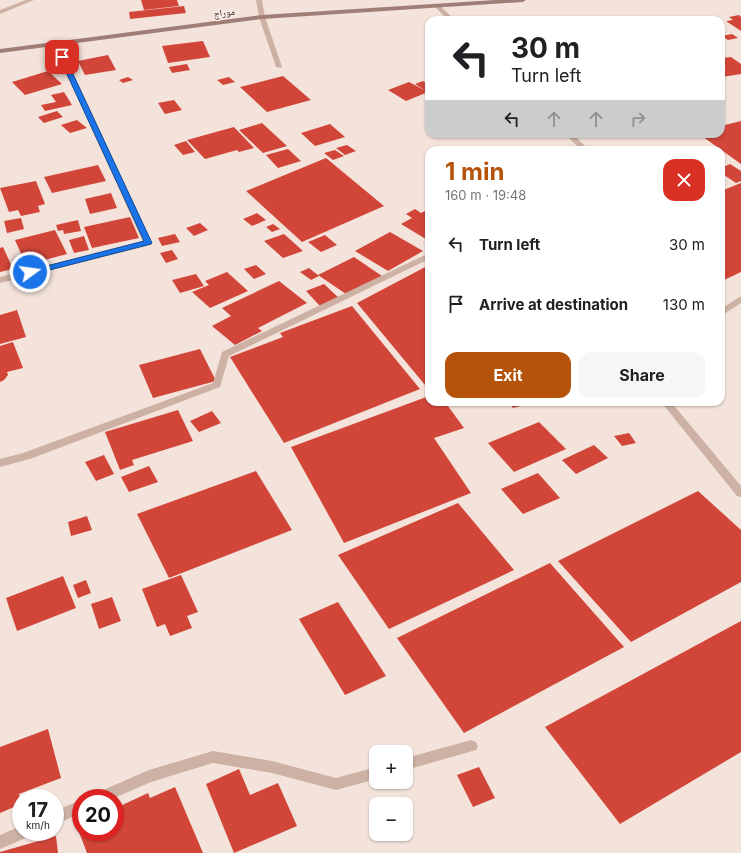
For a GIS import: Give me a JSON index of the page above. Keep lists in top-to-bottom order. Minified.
{"streets":{"main road":["موراج"]},"page":{"turn":["30 m","Turn left"],"heading":["1 min","160 m · 19:48"],"list":[{"name":"Turn left","value":"30 m"},{"name":"Arrive at destination","value":"130 m"}],"buttons":["Exit","Share"],"map_buttons":["+","−"],"speed":"17 km/h","limit":"20"}}
